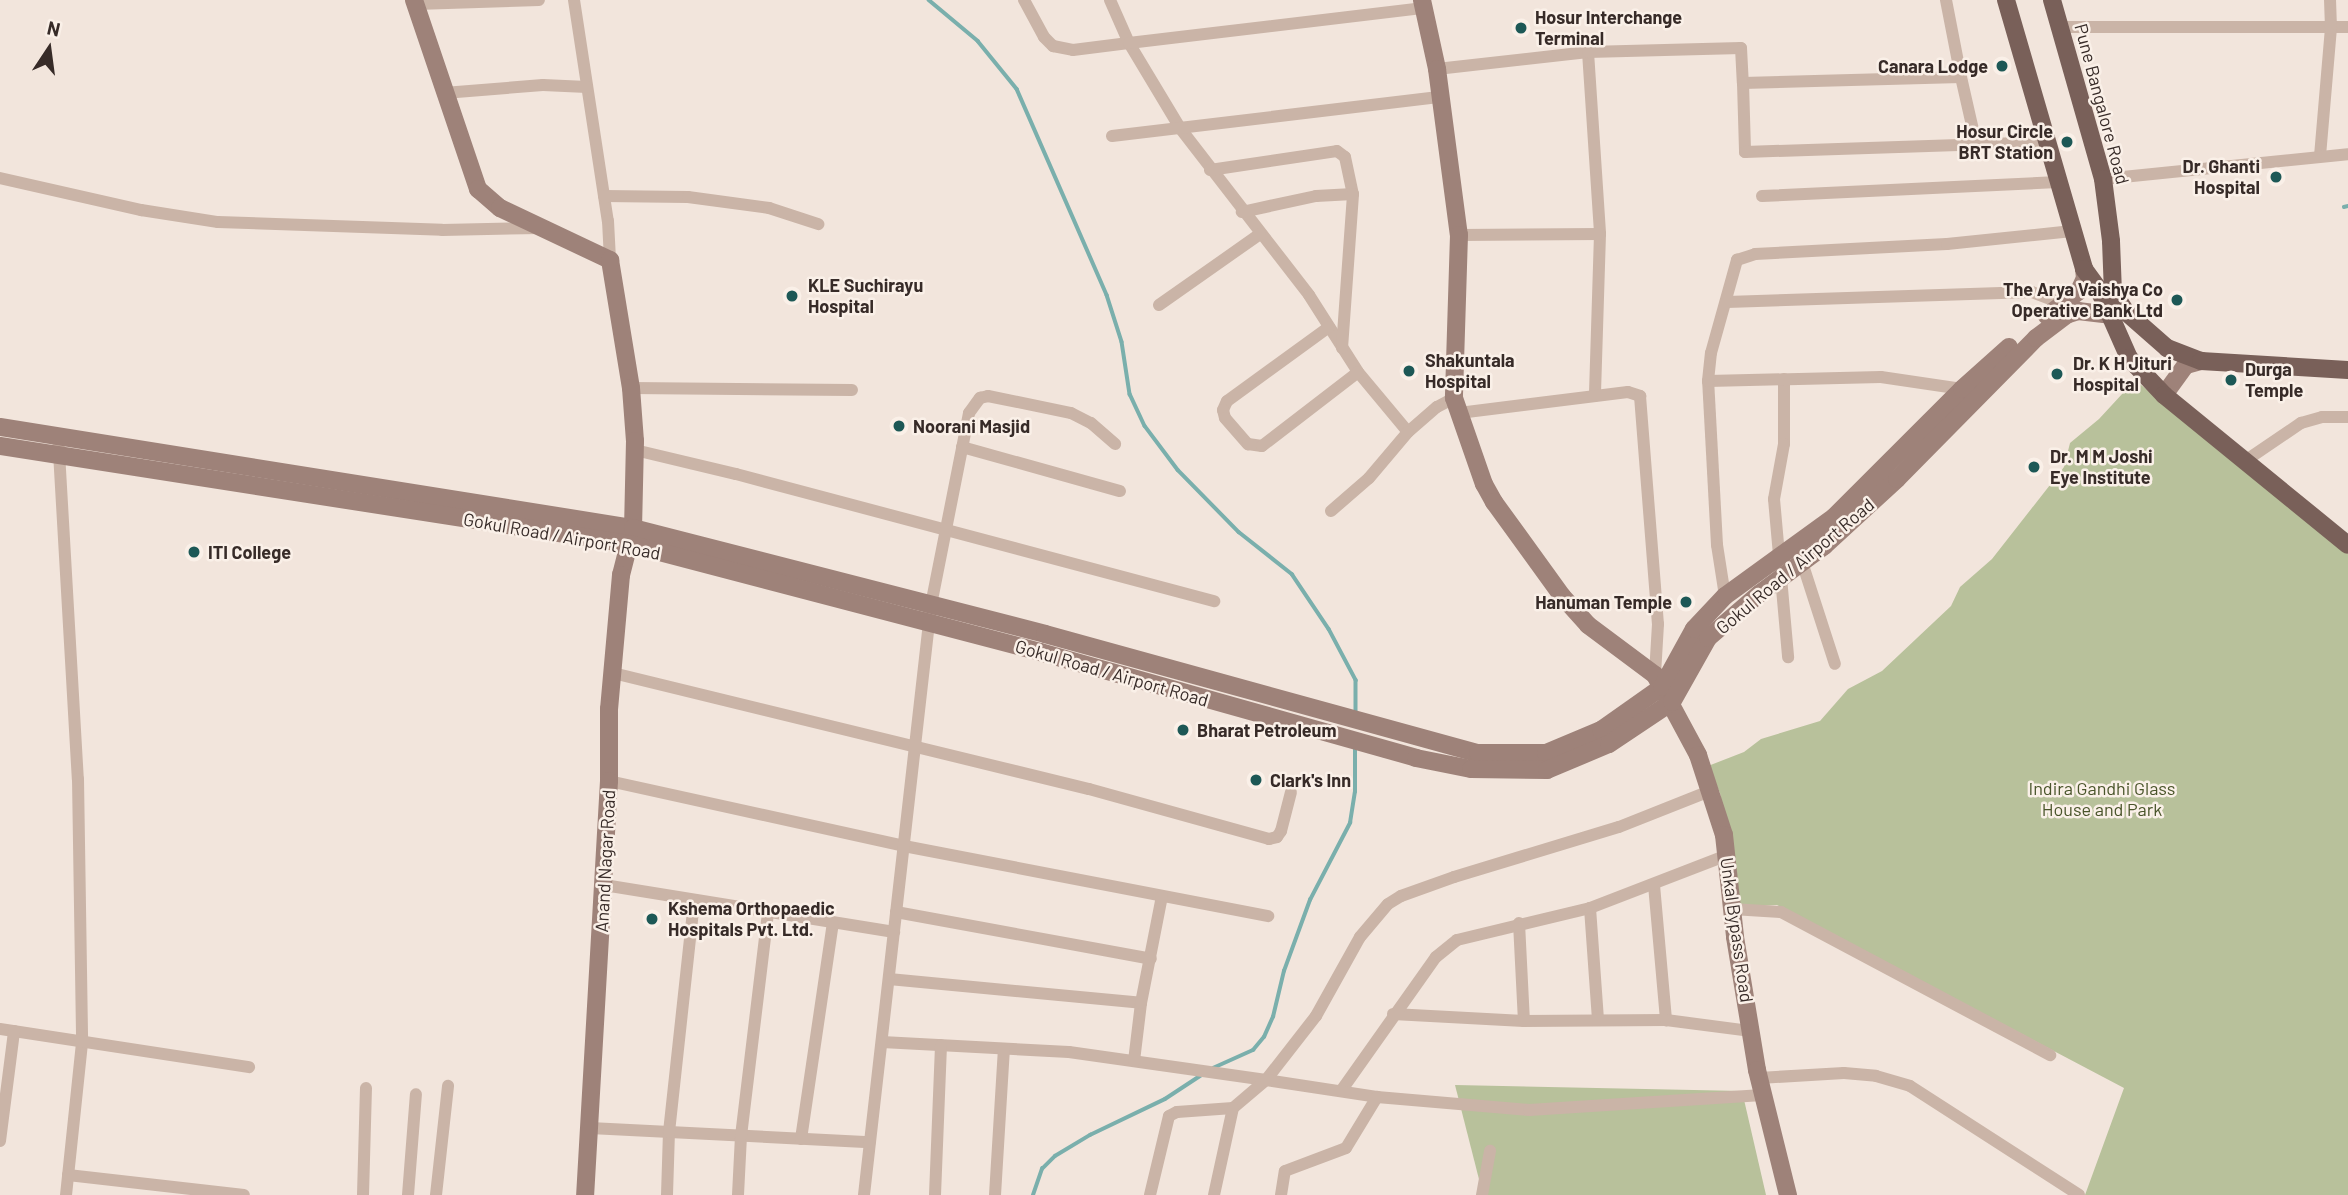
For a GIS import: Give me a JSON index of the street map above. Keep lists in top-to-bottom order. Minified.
{"streets":{"main road":["Pune Bangalore Road","Gokul Road / Airport Road","Anand Nagar Road","Unkal Bypass Road"]},"crossings":[["Pune Bangalore Road","Gokul Road / Airport Road"],["Gokul Road / Airport Road","Anand Nagar Road"],["Gokul Road / Airport Road","Unkal Bypass Road"]],"parks":["Indira Gandhi Glass House and Park"],"places":["Hosur Interchange Terminal","Canara Lodge","Hosur Circle BRT Station","Dr. Ghanti Hospital","KLE Suchirayu Hospital","The Arya Vaishya Co Operative Bank Ltd","Shakuntala Hospital","Dr. K H Jituri Hospital","Durga Temple","Noorani Masjid","Dr. M M Joshi Eye Institute","ITI College","Hanuman Temple","Bharat Petroleum","Clark's Inn","Kshema Orthopaedic Hospitals Pvt. Ltd."],"north":"top"}
